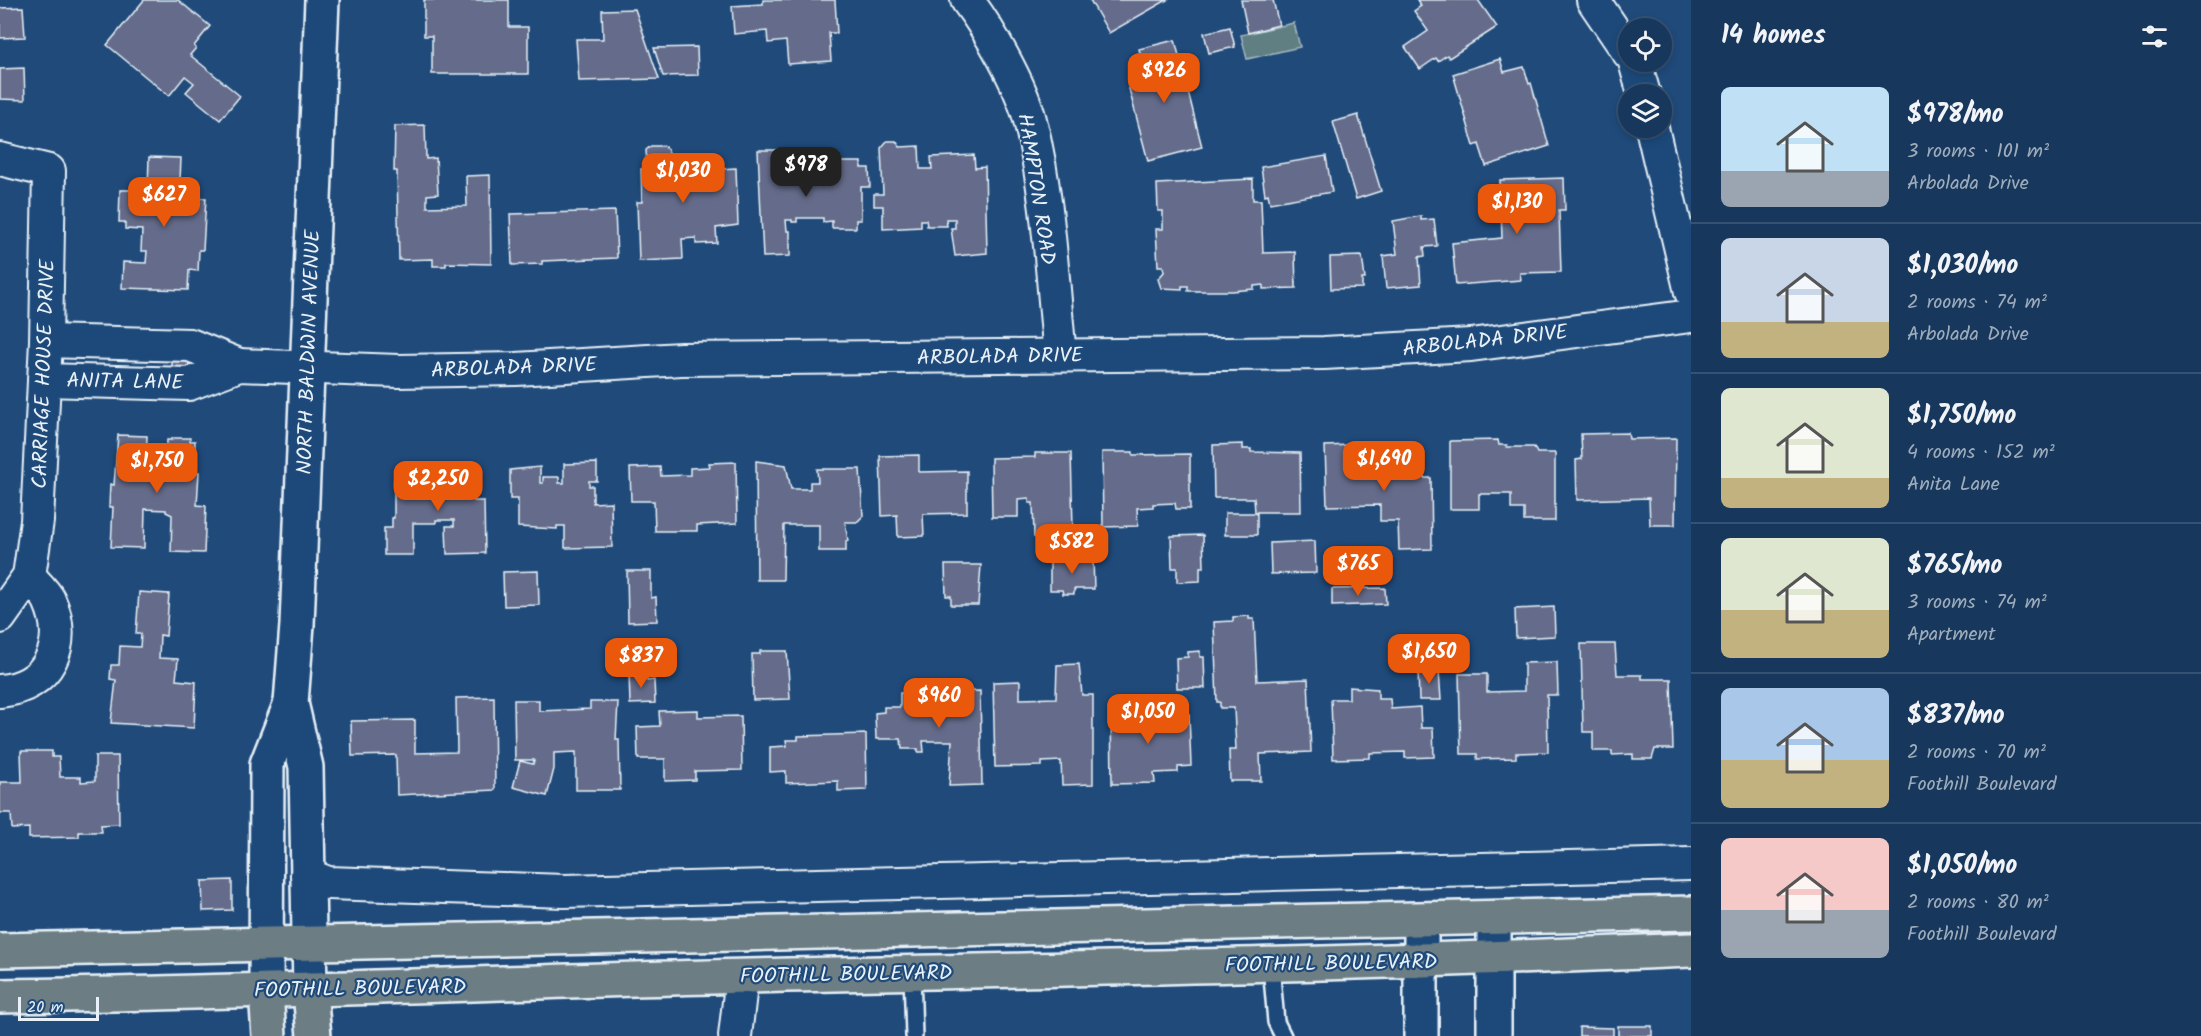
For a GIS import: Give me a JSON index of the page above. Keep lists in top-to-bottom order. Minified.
{"streets":{"main road":["FOOTHILL BOULEVARD"],"street":["HAMPTON ROAD","ARBOLADA DRIVE","NORTH BALDWIN AVENUE","CARRIAGE HOUSE DRIVE","ANITA LANE"]},"crossings":[["HAMPTON ROAD","ARBOLADA DRIVE"],["ARBOLADA DRIVE","NORTH BALDWIN AVENUE"],["ARBOLADA DRIVE","ANITA LANE"],["NORTH BALDWIN AVENUE","ANITA LANE"],["NORTH BALDWIN AVENUE","FOOTHILL BOULEVARD"],["CARRIAGE HOUSE DRIVE","ANITA LANE"]],"scale_bar":"20 m","page":{"heading":"14 homes","price":["$926","$978","$1,030","$627","$1,130","$1,690","$1,750","$2,250","$582","$765","$1,650","$837","$960","$1,050"],"list":[{"name":"$978/mo","note":"3 rooms · 101 m² · Arbolada Drive"},{"name":"$1,030/mo","note":"2 rooms · 74 m² · Arbolada Drive"},{"name":"$1,750/mo","note":"4 rooms · 152 m² · Anita Lane"},{"name":"$765/mo","note":"3 rooms · 74 m² · Apartment"},{"name":"$837/mo","note":"2 rooms · 70 m² · Foothill Boulevard"},{"name":"$1,050/mo","note":"2 rooms · 80 m² · Foothill Boulevard"}],"scale":"20 m"}}
